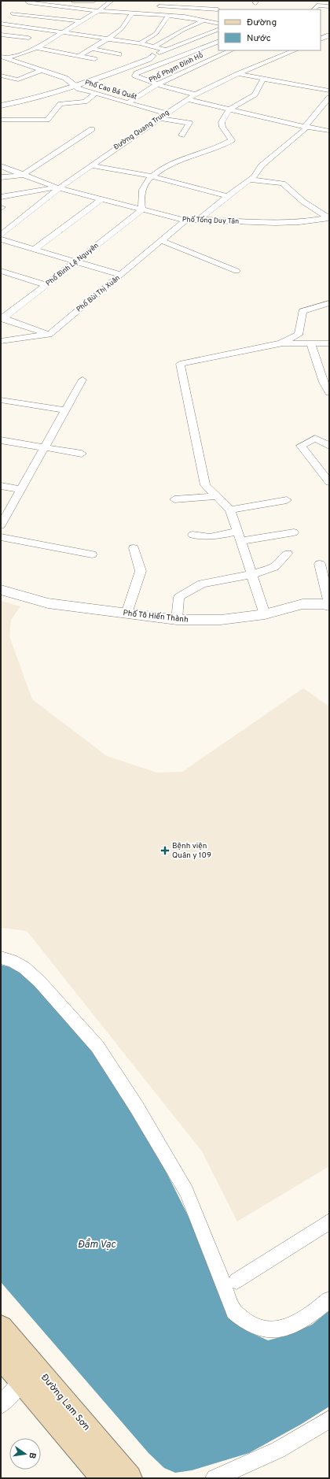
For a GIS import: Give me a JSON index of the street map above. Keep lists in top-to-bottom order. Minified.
{"streets":{"main road":["Đường Lam Sơn"],"street":["Phố Phạm Đỉnh Hổ","Phố Cao Bá Quát","Đường Quang Trung","Phố Tống Duy Tân","Phố Bình Lệ Nguyên","Phố Bùi Thị Xuân","Phố Tô Hiến Thành"]},"crossings":[["Phố Phạm Đỉnh Hổ","Phố Cao Bá Quát"],["Phố Cao Bá Quát","Đường Quang Trung"],["Đường Quang Trung","Phố Tống Duy Tân"],["Phố Tống Duy Tân","Phố Bình Lệ Nguyên"],["Phố Tống Duy Tân","Phố Bùi Thị Xuân"]],"water":["Đầm Vạc"],"places":{"health":["Bệnh viện Quân y 109"]},"legend":["Đường","Nước"],"north":"right"}
